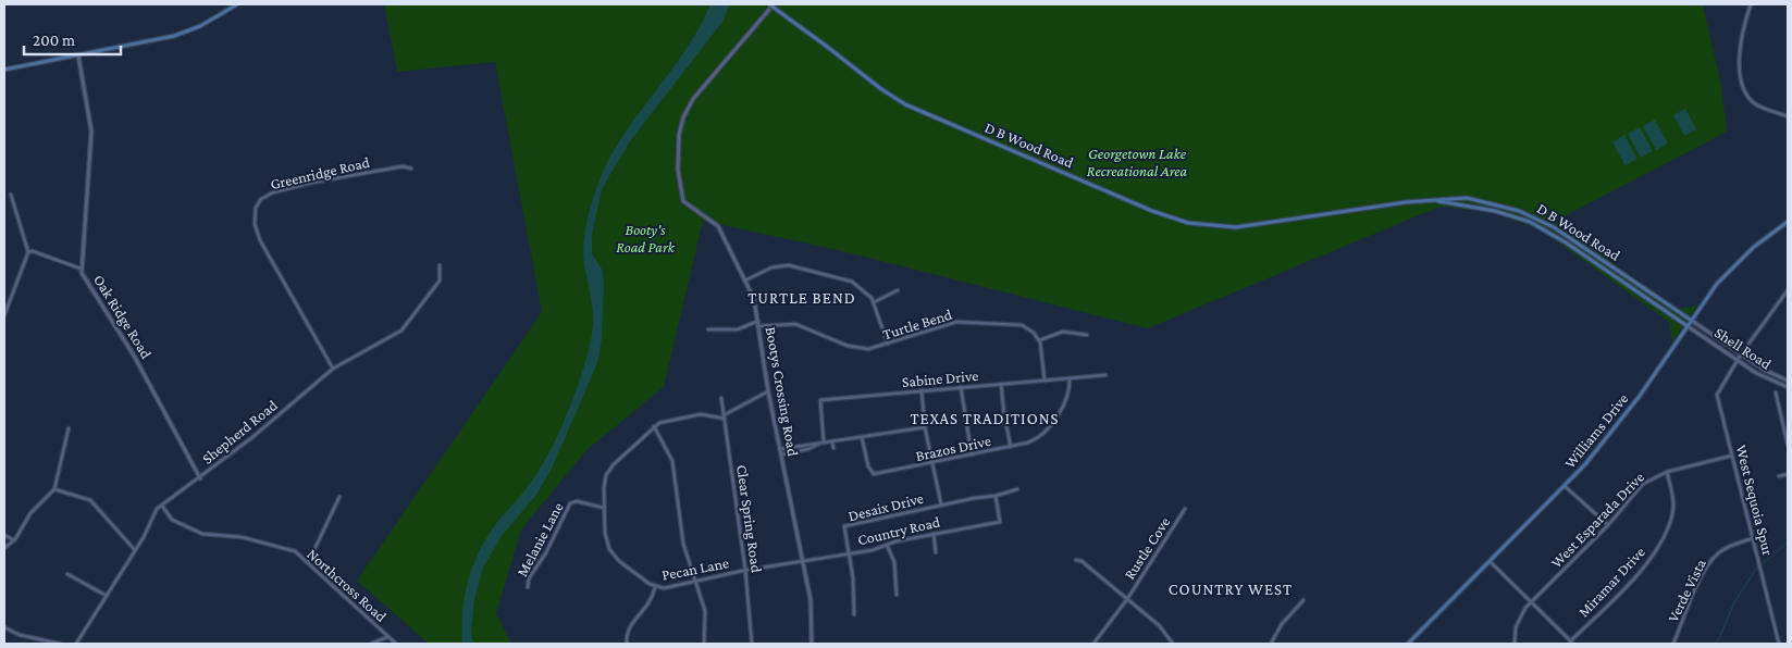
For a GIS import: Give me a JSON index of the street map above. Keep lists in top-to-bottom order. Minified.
{"streets":{"main road":["D B Wood Road","Williams Drive"],"street":["Greenridge Road","Oak Ridge Road","Turtle Bend","Shell Road","Sabine Drive","Bootys Crossing Road","Shepherd Road","Brazos Drive","West Sequoia Spur","Desaix Drive","Clear Spring Road","West Esparada Drive","Country Road","Melanie Lane","Rustle Cove","Pecan Lane","Miramar Drive","Northcross Road","Verde Vista"]},"crossings":[["D B Wood Road","Shell Road"],["D B Wood Road","Williams Drive"],["Greenridge Road","Shepherd Road"],["Oak Ridge Road","Shepherd Road"],["Turtle Bend","Bootys Crossing Road"],["Shell Road","Williams Drive"],["Shell Road","West Sequoia Spur"],["Sabine Drive","Brazos Drive"],["Bootys Crossing Road","Country Road"],["Bootys Crossing Road","Pecan Lane"],["Shepherd Road","Northcross Road"],["West Sequoia Spur","West Esparada Drive"],["West Sequoia Spur","Verde Vista"],["Desaix Drive","Country Road"],["Clear Spring Road","Pecan Lane"],["West Esparada Drive","Miramar Drive"],["Country Road","Pecan Lane"]],"districts":["TURTLE BEND","TEXAS TRADITIONS","COUNTRY WEST"],"parks":["Georgetown Lake Recreational Area","Booty's Road Park"],"scale_bar":"200 m"}
